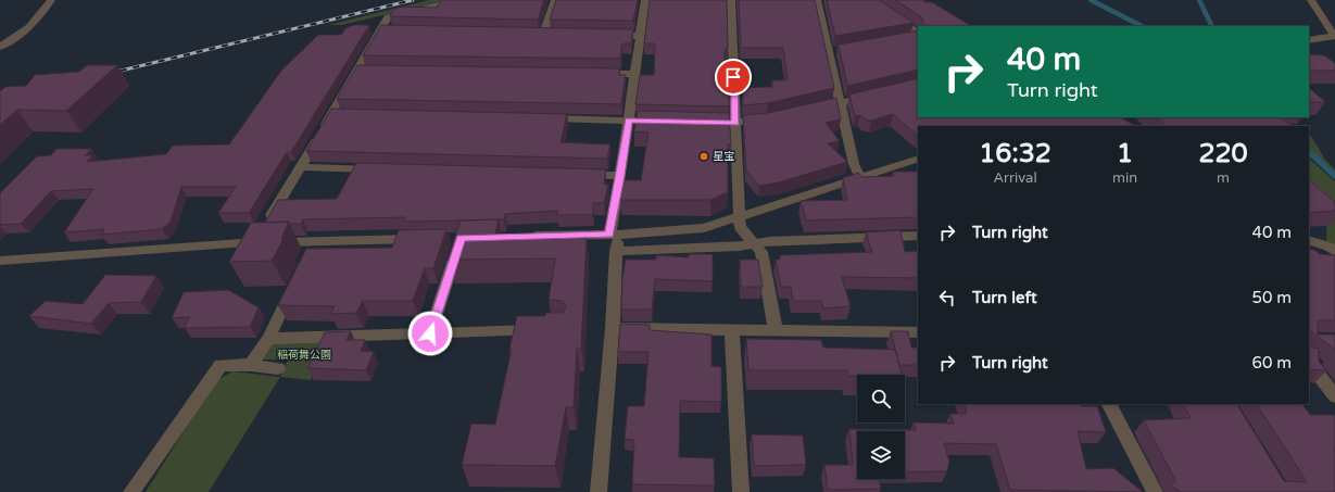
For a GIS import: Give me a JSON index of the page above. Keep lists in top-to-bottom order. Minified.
{"parks":["稲荷舞公園"],"places":["星宝"],"page":{"turn":["40 m","Turn right"],"eta":["16:32","Arrival","1","min","220","m"],"list":[{"name":"Turn right","value":"40 m"},{"name":"Turn left","value":"50 m"},{"name":"Turn right","value":"60 m"}]}}
